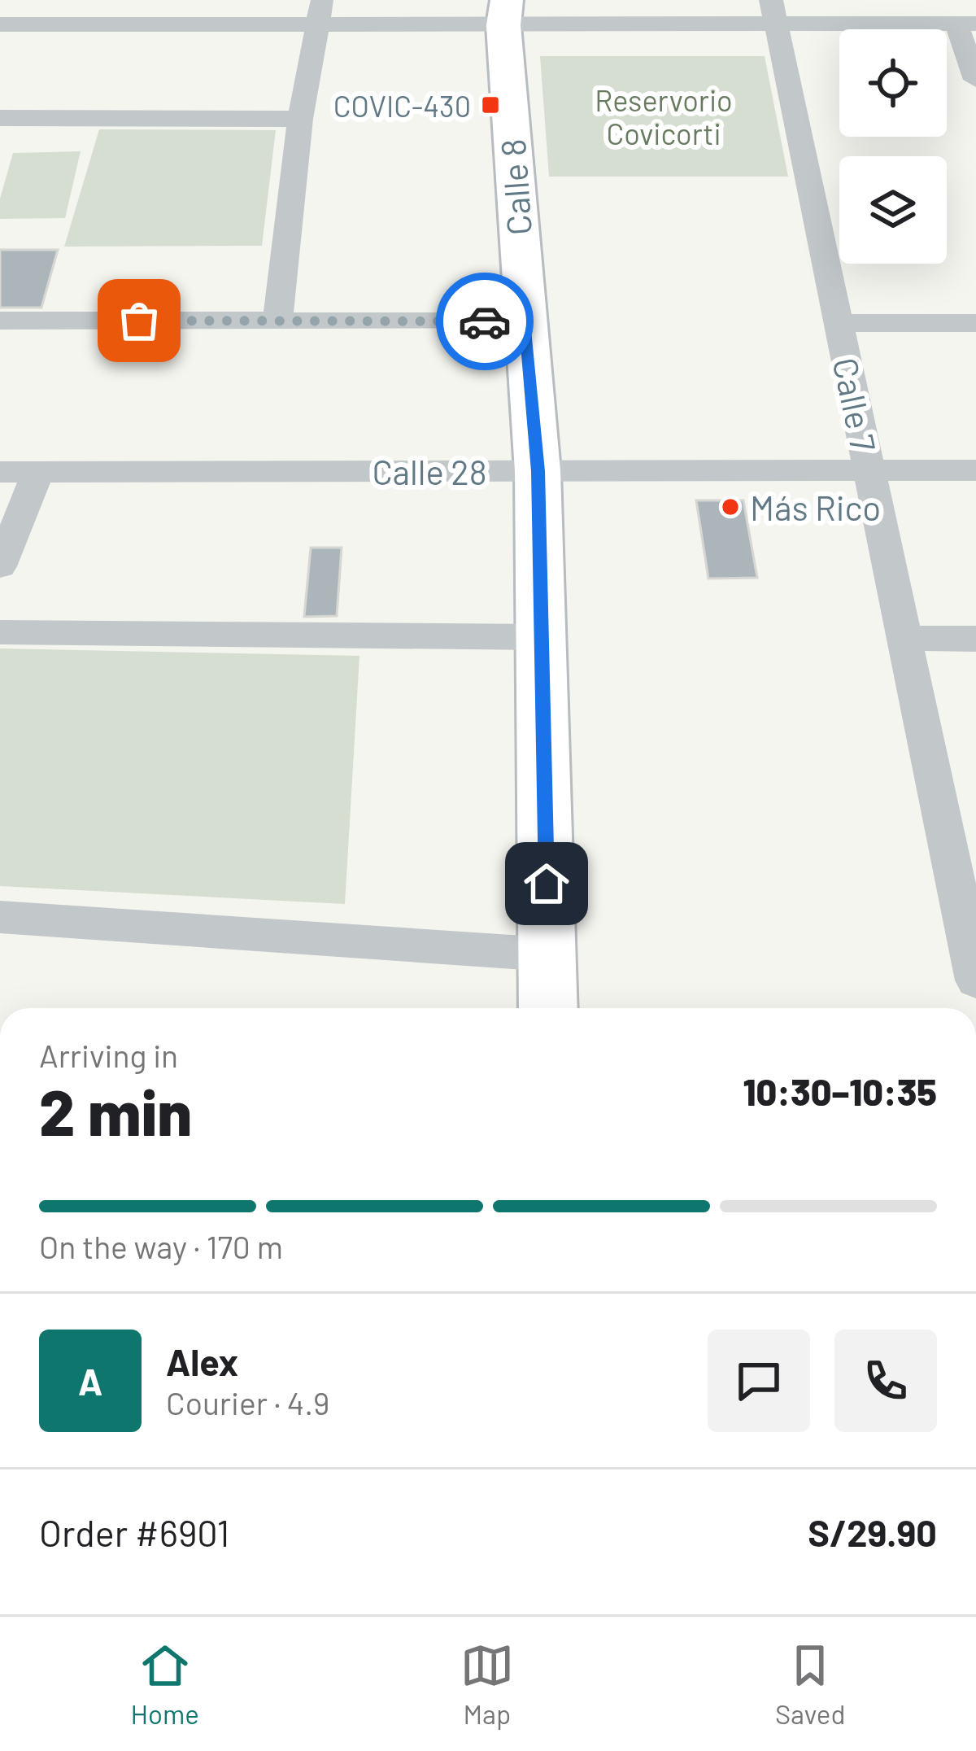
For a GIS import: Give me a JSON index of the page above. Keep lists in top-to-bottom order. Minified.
{"streets":{"street":["Calle 8","Calle 7","Calle 28"]},"crossings":[["Calle 8","Calle 28"],["Calle 7","Calle 28"]],"parks":["Reservorio Covicorti"],"places":{"transit":["COVIC-430"],"other":["Más Rico"]},"page":{"heading":["2 min","Arriving in","10:30–10:35"],"panel":["Alex","Courier · 4.9","Order #6901","S/29.90"],"bar":"On the way · 170 m","round":"A","tabs":["Home","Map","Saved"]}}
